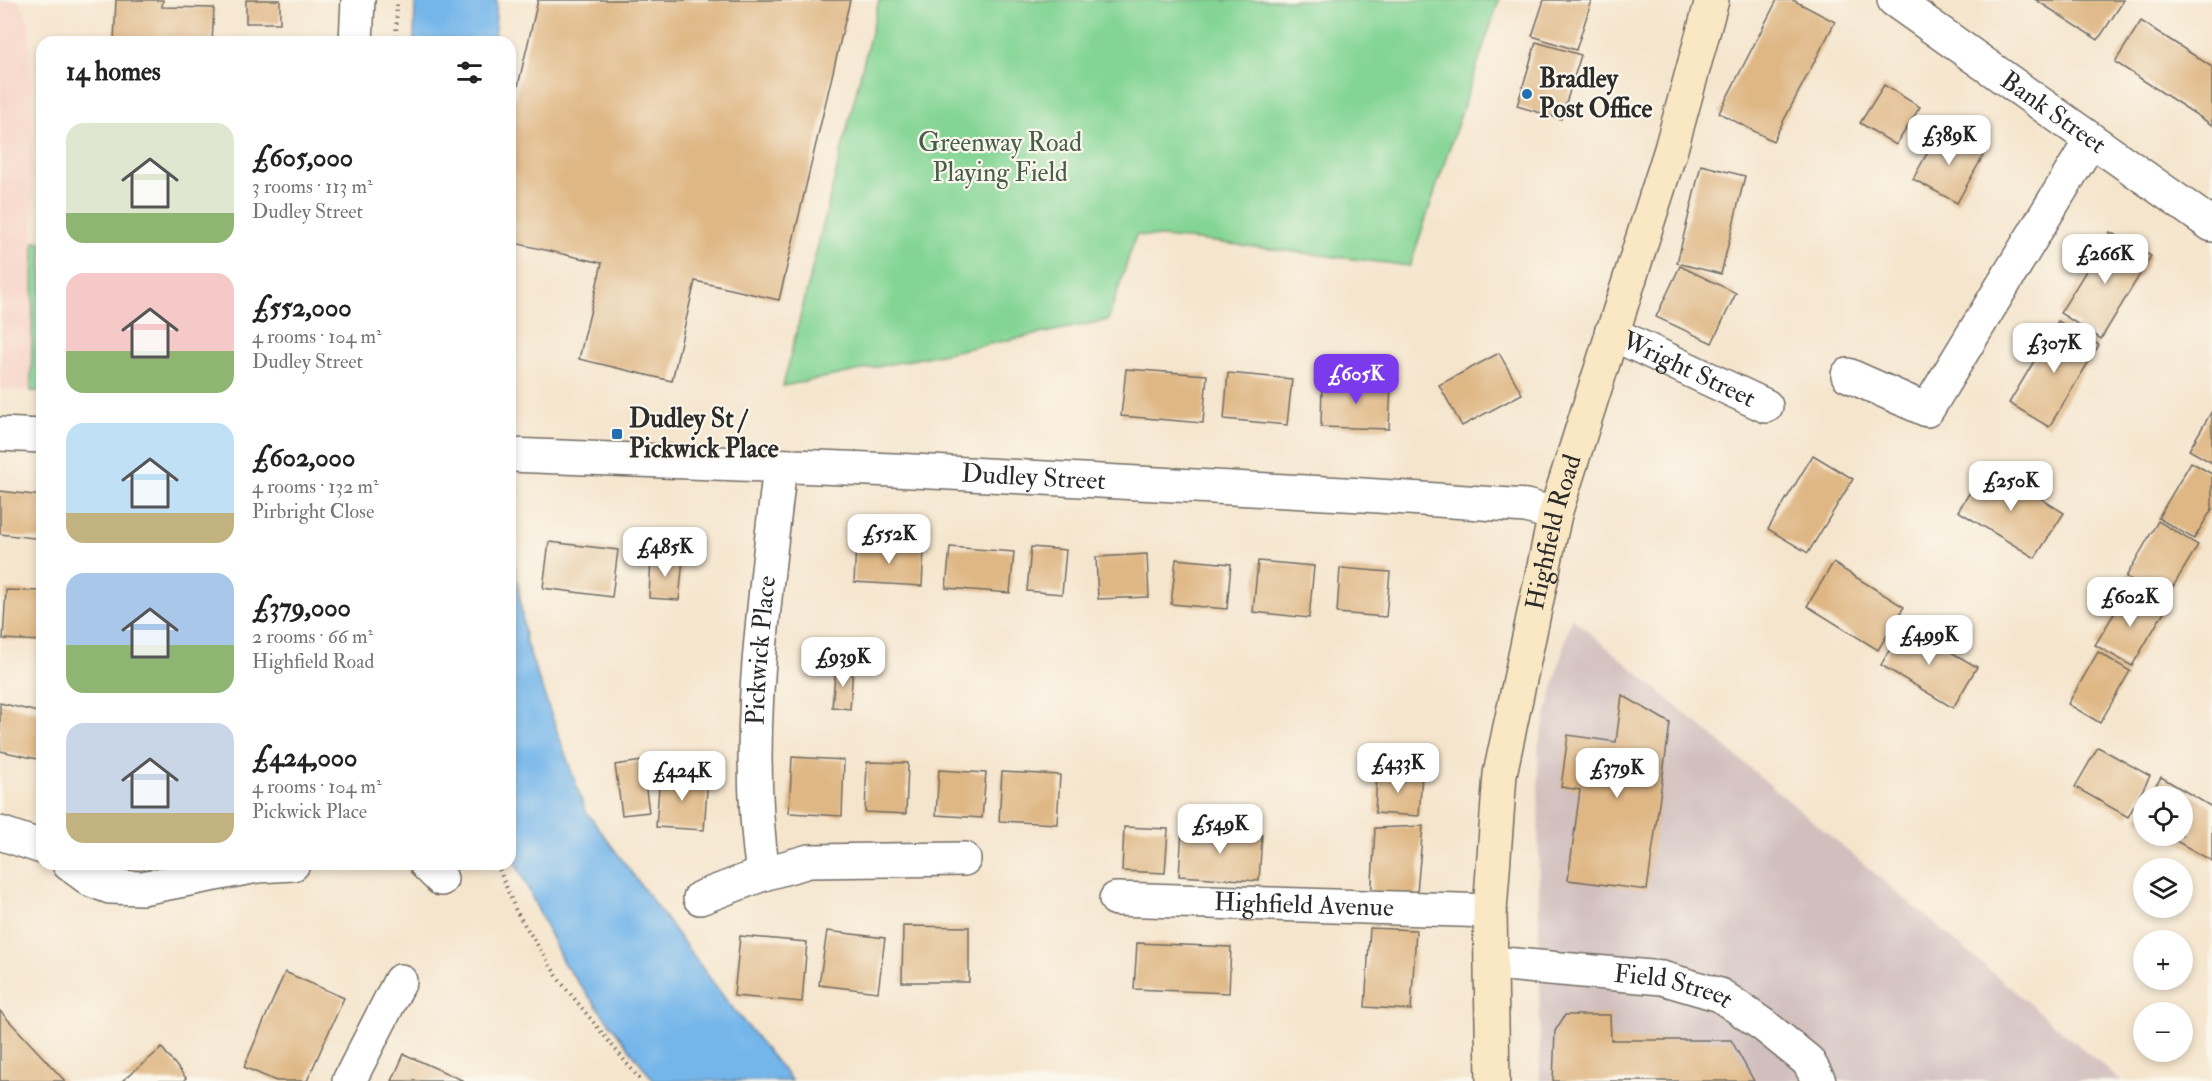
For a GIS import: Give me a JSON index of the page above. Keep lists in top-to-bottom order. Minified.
{"streets":{"main road":["Highfield Road"],"street":["Bank Street","Wright Street","Dudley Street","Pickwick Place","Highfield Avenue","Field Street"]},"crossings":[["Wright Street","Highfield Road"],["Dudley Street","Highfield Road"],["Dudley Street","Pickwick Place"],["Highfield Road","Highfield Avenue"],["Highfield Road","Field Street"]],"parks":["Greenway Road Playing Field"],"places":{"other":["Bradley Post Office"],"transit":["Dudley St / Pickwick Place"]},"page":{"heading":"14 homes","list":[{"name":"£605,000","note":"3 rooms · 113 m² · Dudley Street"},{"name":"£552,000","note":"4 rooms · 104 m² · Dudley Street"},{"name":"£602,000","note":"4 rooms · 132 m² · Pirbright Close"},{"name":"£379,000","note":"2 rooms · 66 m² · Highfield Road"},{"name":"£424,000","note":"4 rooms · 104 m² · Pickwick Place"}],"price":["£389K","£266K","£307K","£605K","£250K","£552K","£485K","£602K","£499K","£939K","£433K","£379K","£424K","£549K"],"map_buttons":["+","−"]}}
